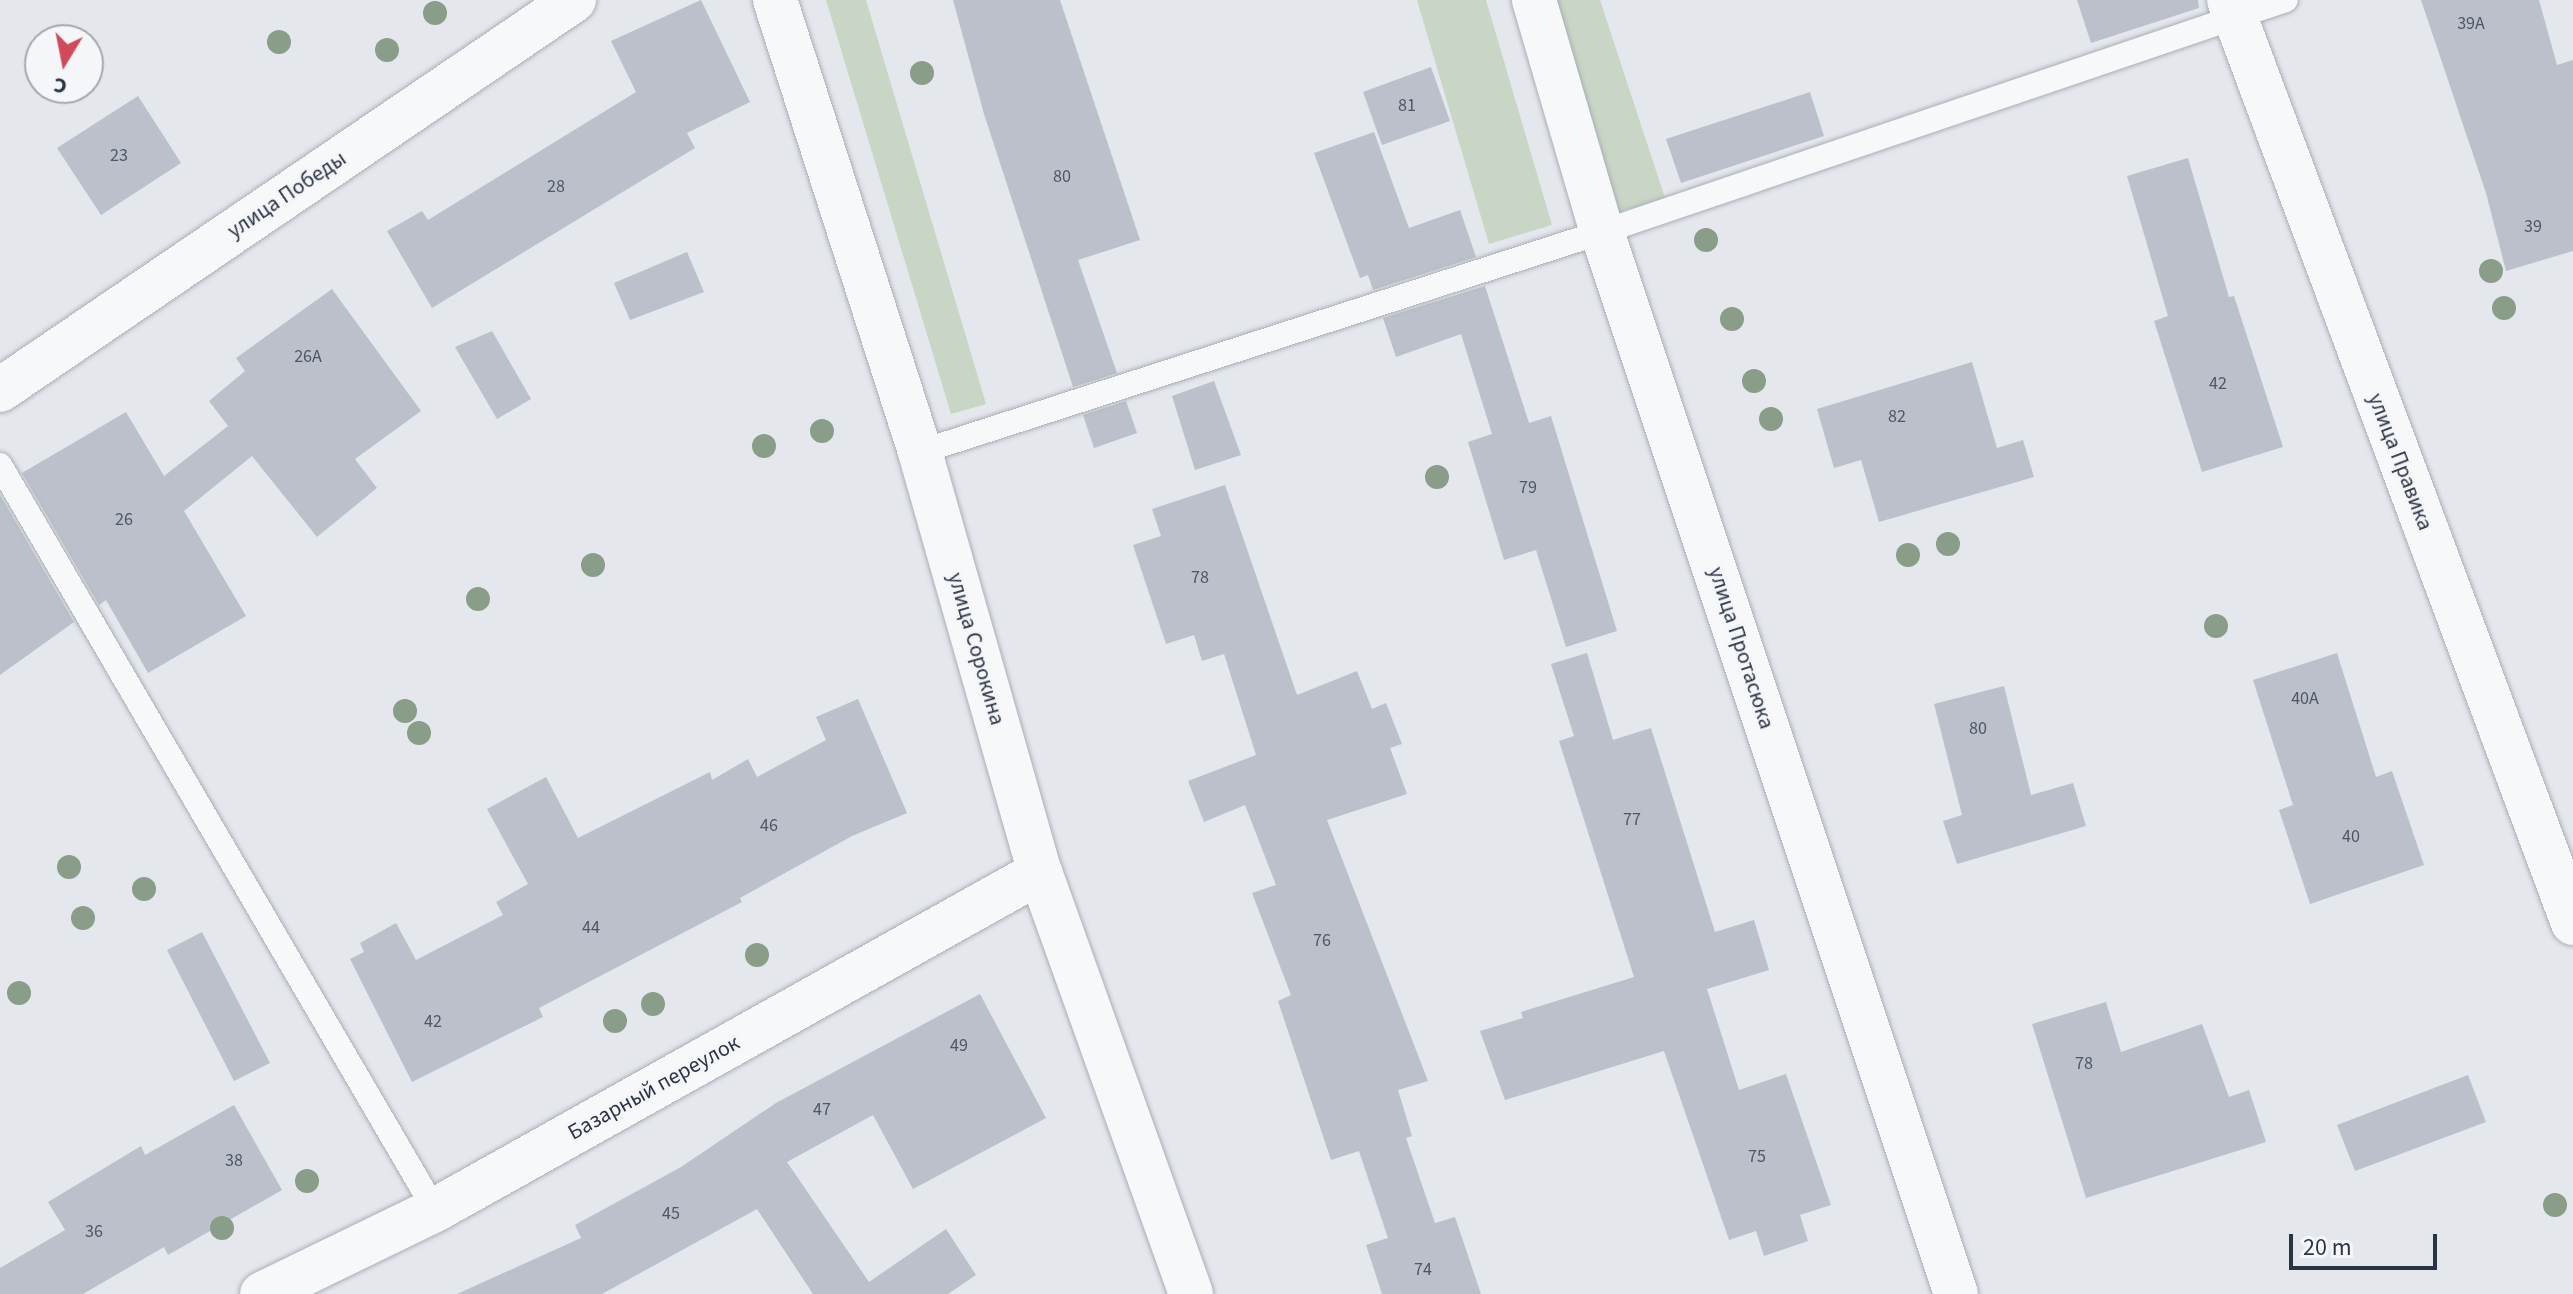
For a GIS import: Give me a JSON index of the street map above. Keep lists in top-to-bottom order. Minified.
{"streets":{"street":["улица Победы","улица Правика","улица Протасюка","улица Сорокина","Базарный переулок"]},"crossings":[["улица Сорокина","Базарный переулок"]],"house_numbers":["39А","81","23","80","28","39","26А","42","82","79","26","78","40А","80","77","46","40","44","76","42","49","78","47","75","38","45","36","74"],"scale_bar":"20 m","north":"bottom"}
